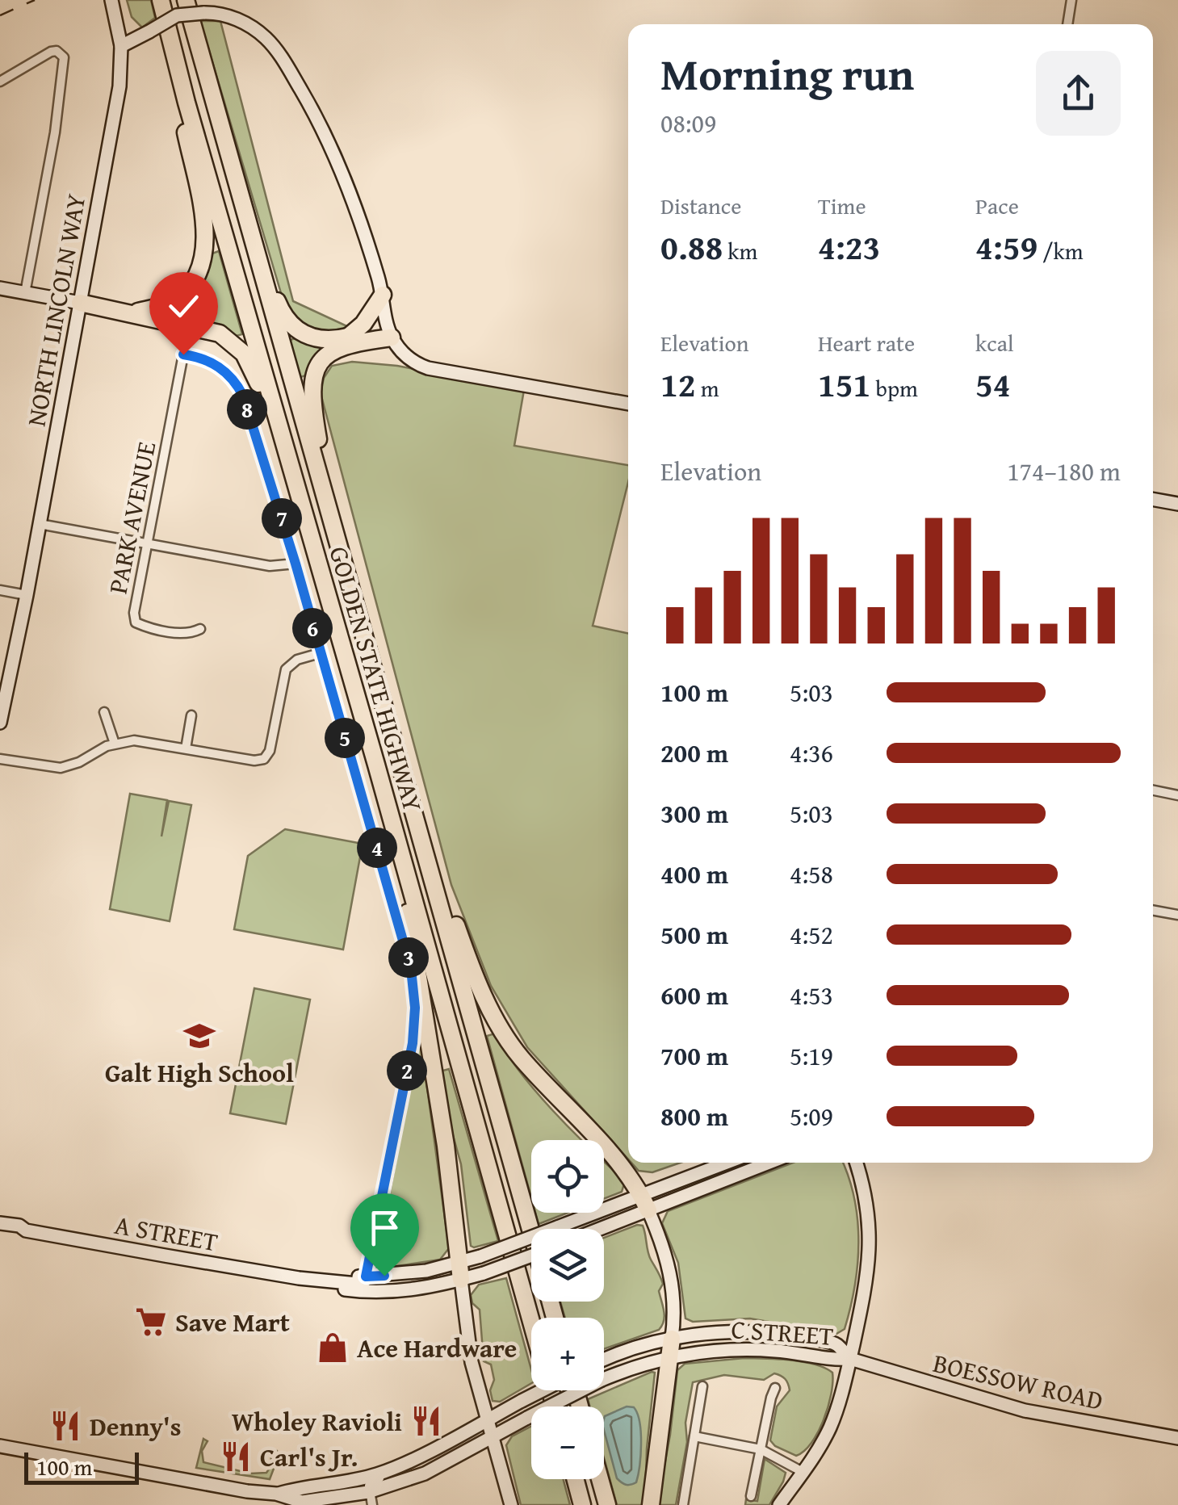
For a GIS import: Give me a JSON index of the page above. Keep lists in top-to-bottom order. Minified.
{"streets":{"highway":["GOLDEN STATE HIGHWAY"],"street":["NORTH LINCOLN WAY","PARK AVENUE","A STREET","C STREET","BOESSOW ROAD"]},"crossings":[["C STREET","BOESSOW ROAD"]],"places":{"school or university":["Galt High School"],"supermarket":["Save Mart"],"shop":["Ace Hardware"],"restaurant":["Wholey Ravioli","Denny's","Carl's Jr."]},"scale_bar":"100 m","page":{"heading":["Morning run","08:09"],"stats":[["Distance","0.88 km"],["Time","4:23"],["Pace","4:59 /km"],["Elevation","12 m"],["Heart rate","151 bpm"],["kcal","54"]],"pins":["8","7","6","5","4","3","2"],"chart":["Elevation","174–180 m"],"list":[{"name":"100 m","note":"5:03"},{"name":"200 m","note":"4:36"},{"name":"300 m","note":"5:03"},{"name":"400 m","note":"4:58"},{"name":"500 m","note":"4:52"},{"name":"600 m","note":"4:53"},{"name":"700 m","note":"5:19"},{"name":"800 m","note":"5:09"}],"map_buttons":["+","−"],"scale":"100 m"}}
